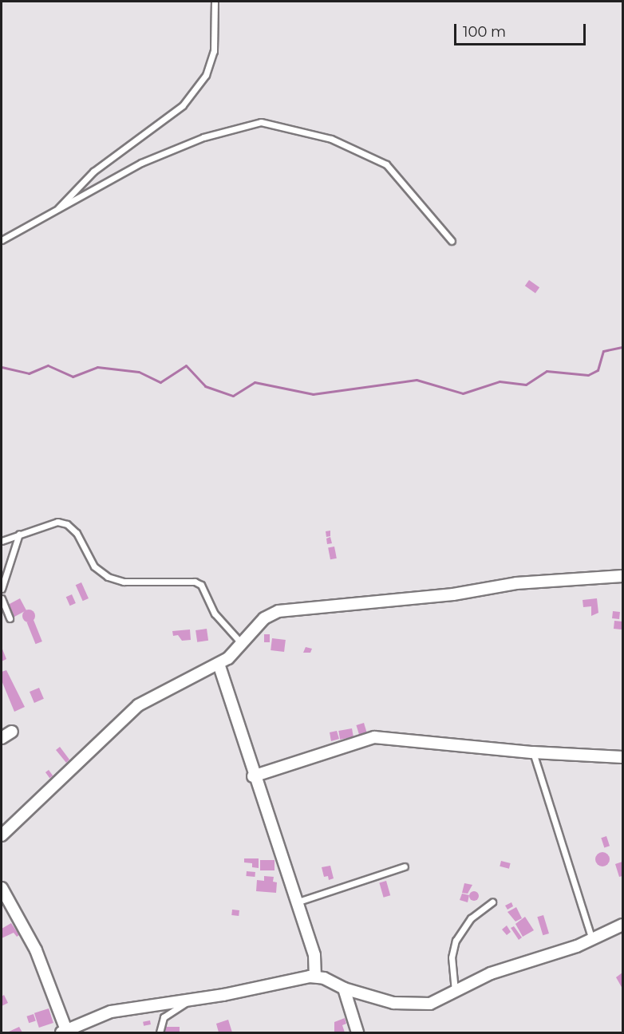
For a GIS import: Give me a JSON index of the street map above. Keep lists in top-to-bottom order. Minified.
{"scale_bar":"100 m"}
